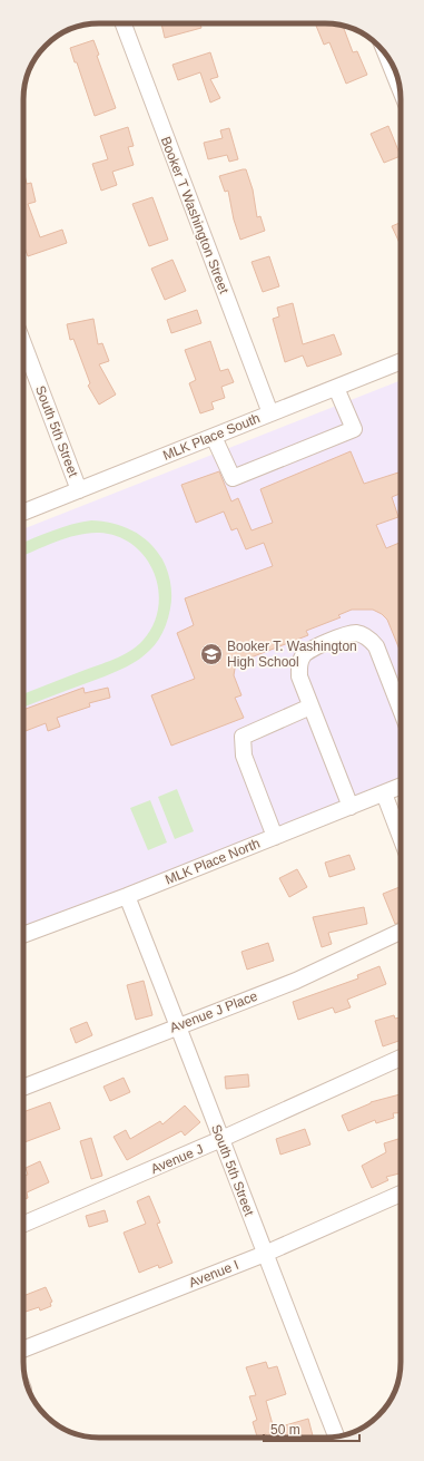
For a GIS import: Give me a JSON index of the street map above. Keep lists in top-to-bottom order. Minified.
{"streets":{"street":["Booker T Washington Street","South 5th Street","MLK Place South","MLK Place North","Avenue J Place","Avenue J","Avenue I"]},"crossings":[["Booker T Washington Street","MLK Place South"],["South 5th Street","MLK Place South"],["South 5th Street","MLK Place North"],["South 5th Street","Avenue J Place"],["South 5th Street","Avenue J"],["South 5th Street","Avenue I"]],"places":{"school or university":["Booker T. Washington High School"]},"scale_bar":"50 m"}
